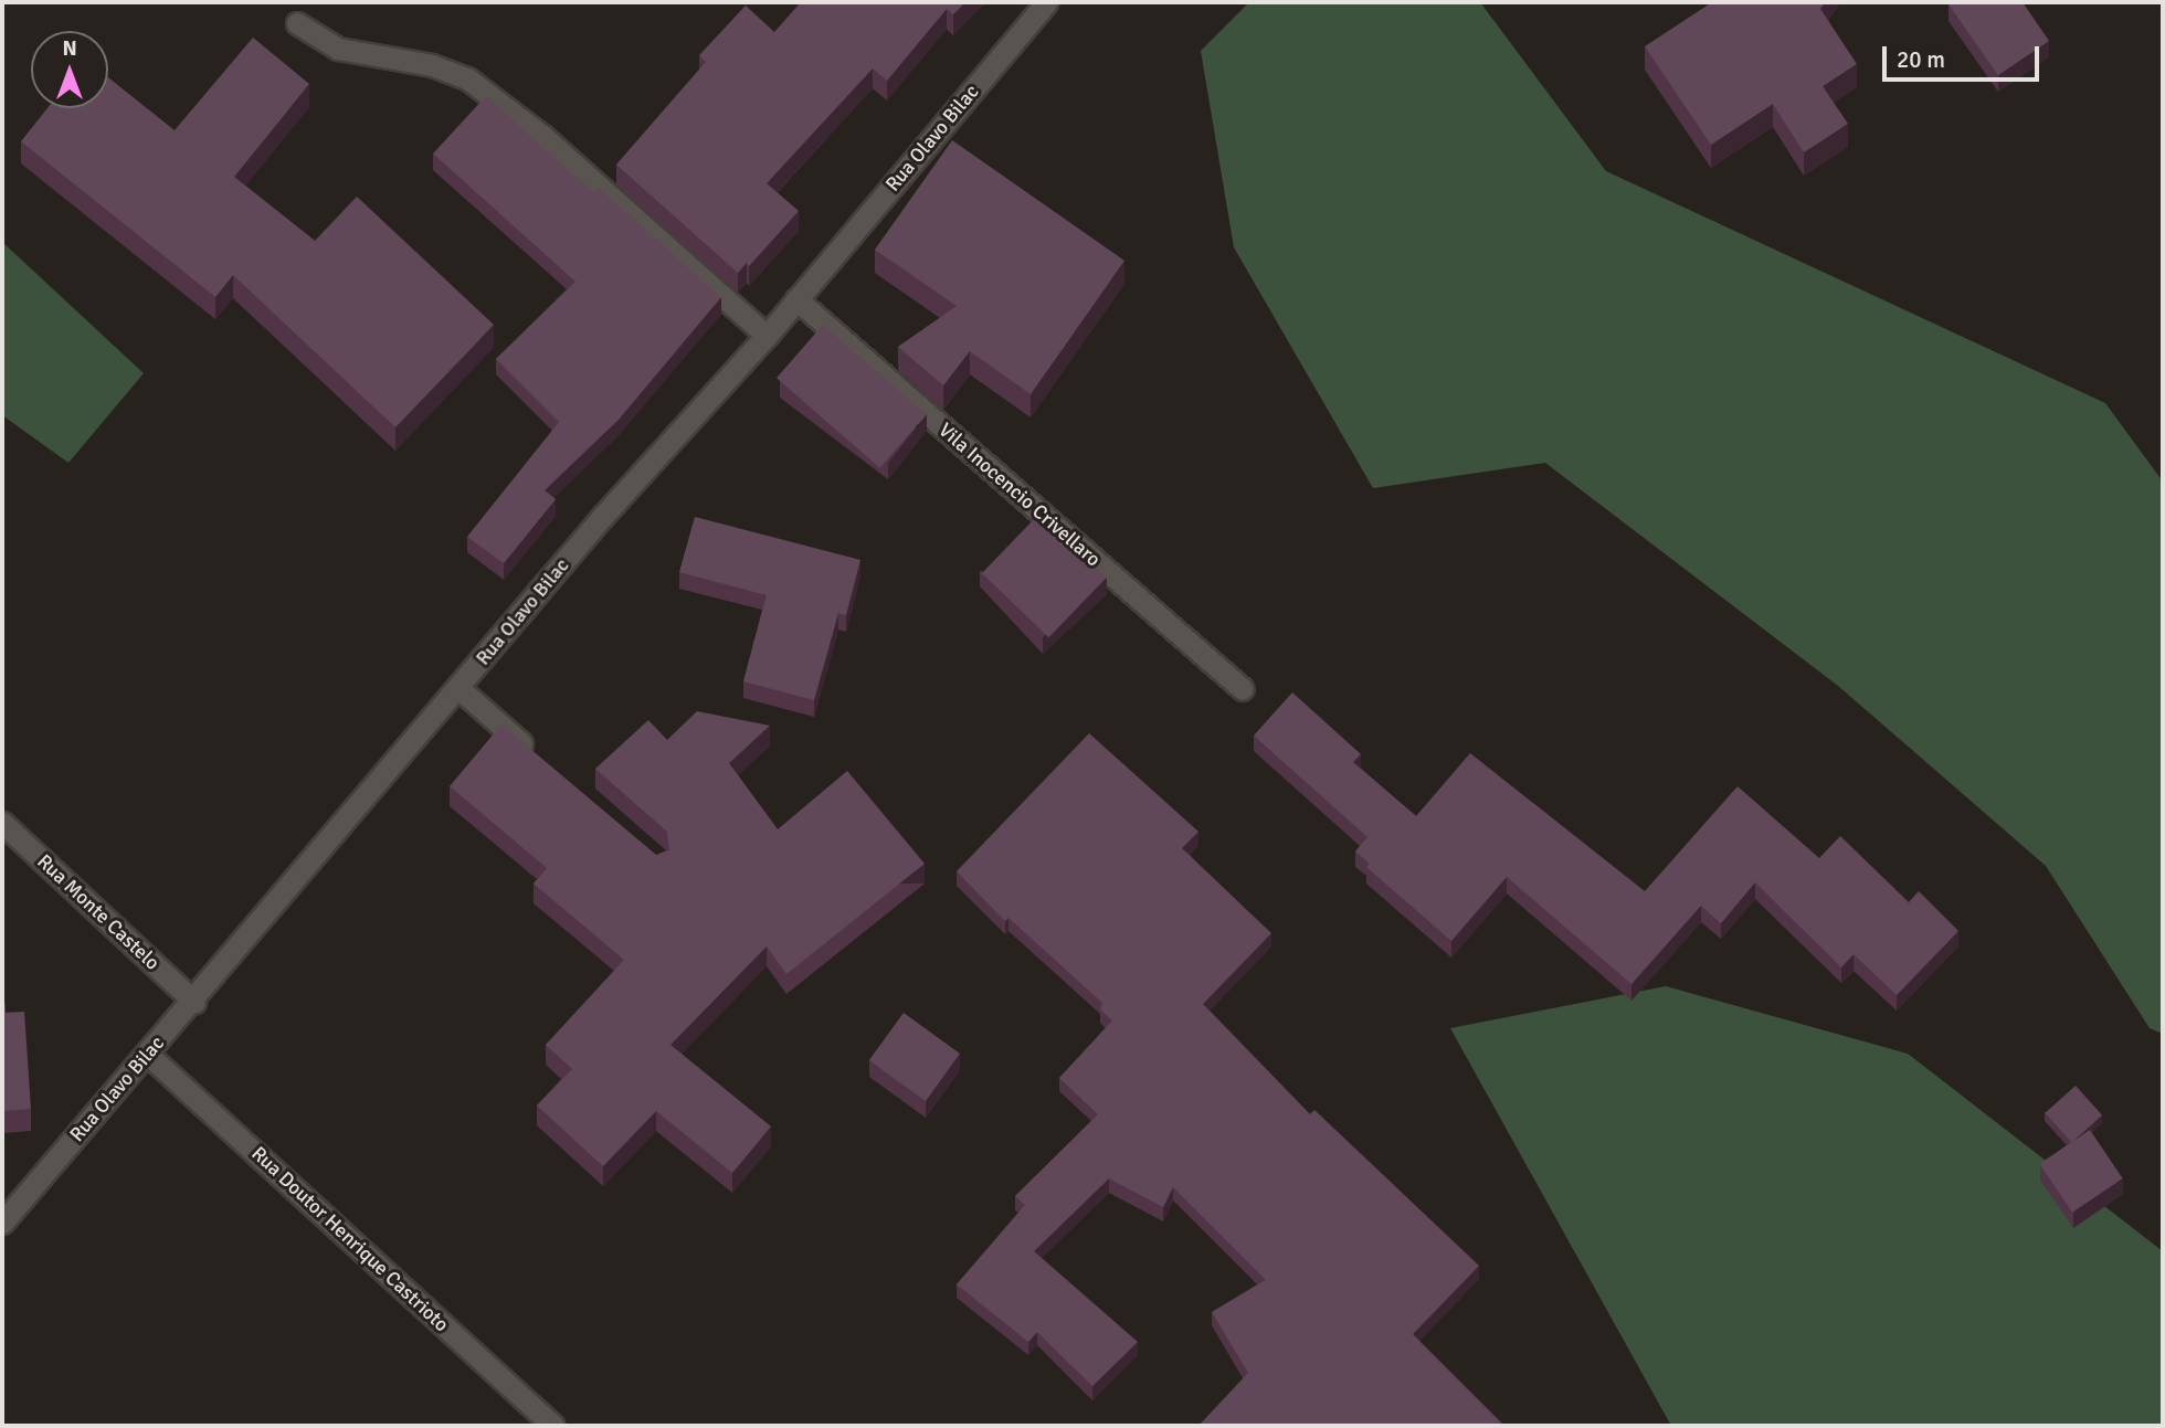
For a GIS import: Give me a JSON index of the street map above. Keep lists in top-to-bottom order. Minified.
{"streets":{"main road":["Rua Olavo Bilac","Vila Inocencio Crivellaro","Rua Monte Castelo","Rua Doutor Henrique Castrioto"]},"crossings":[["Rua Olavo Bilac","Vila Inocencio Crivellaro"],["Rua Olavo Bilac","Rua Monte Castelo"],["Rua Olavo Bilac","Rua Doutor Henrique Castrioto"]],"scale_bar":"20 m","north":"top"}
